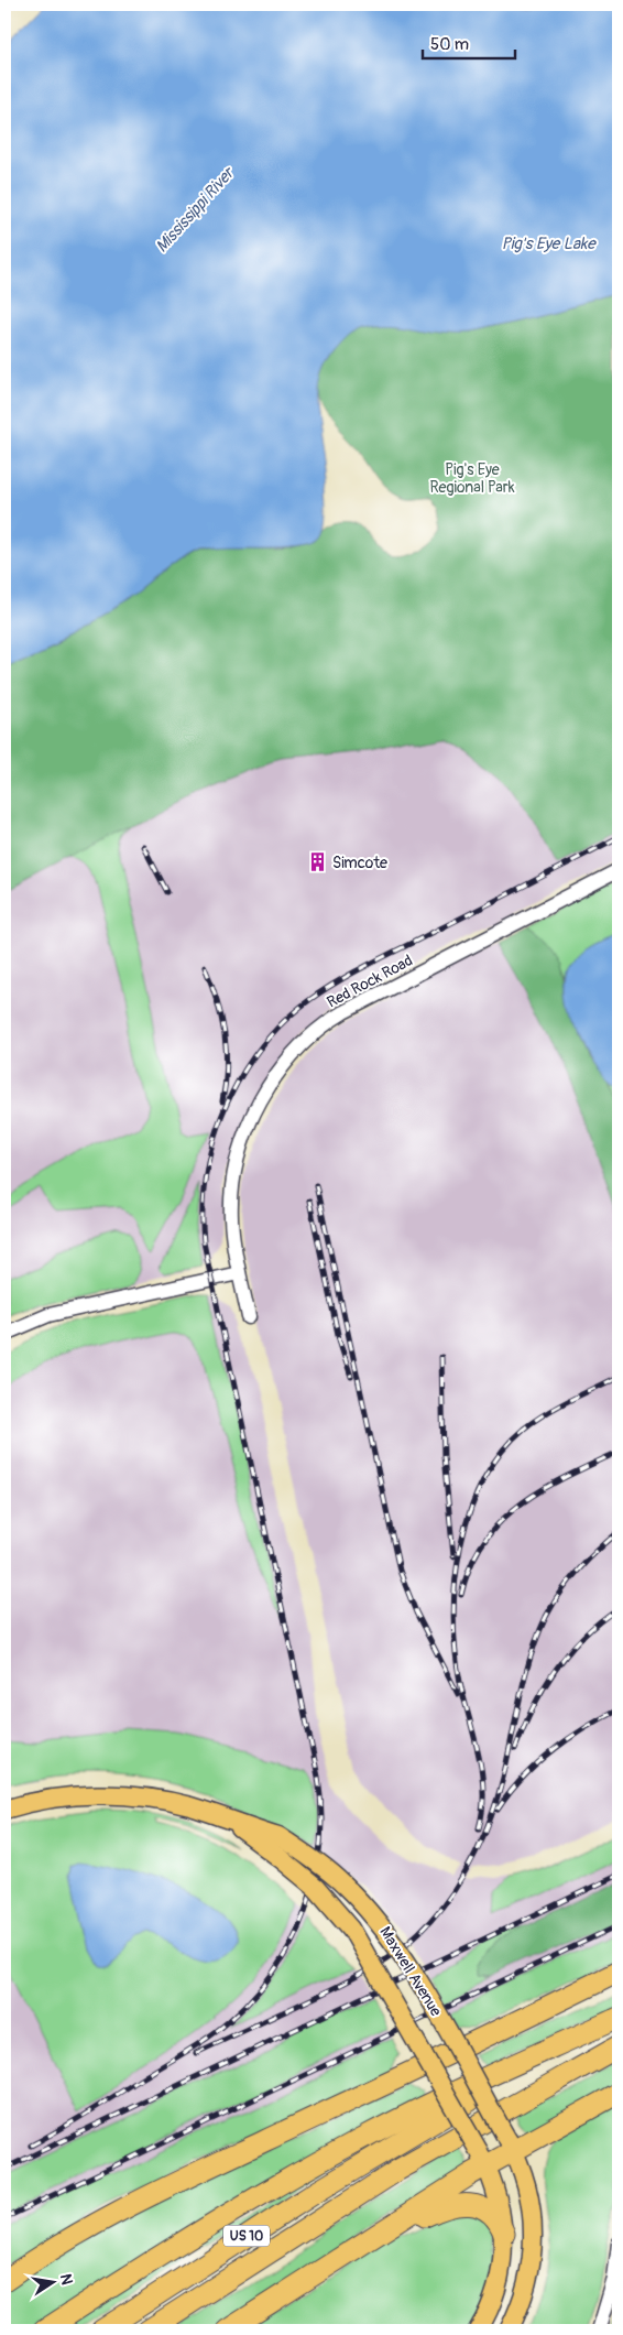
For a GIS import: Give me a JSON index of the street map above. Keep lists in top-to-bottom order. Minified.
{"streets":{"highway":["US 10"],"main road":["Maxwell Avenue"],"street":["Red Rock Road"]},"water":["Mississippi River","Pig's Eye Lake"],"parks":["Pig's Eye Regional Park"],"places":{"building":["Simcote"]},"scale_bar":"50 m","north":"right"}
